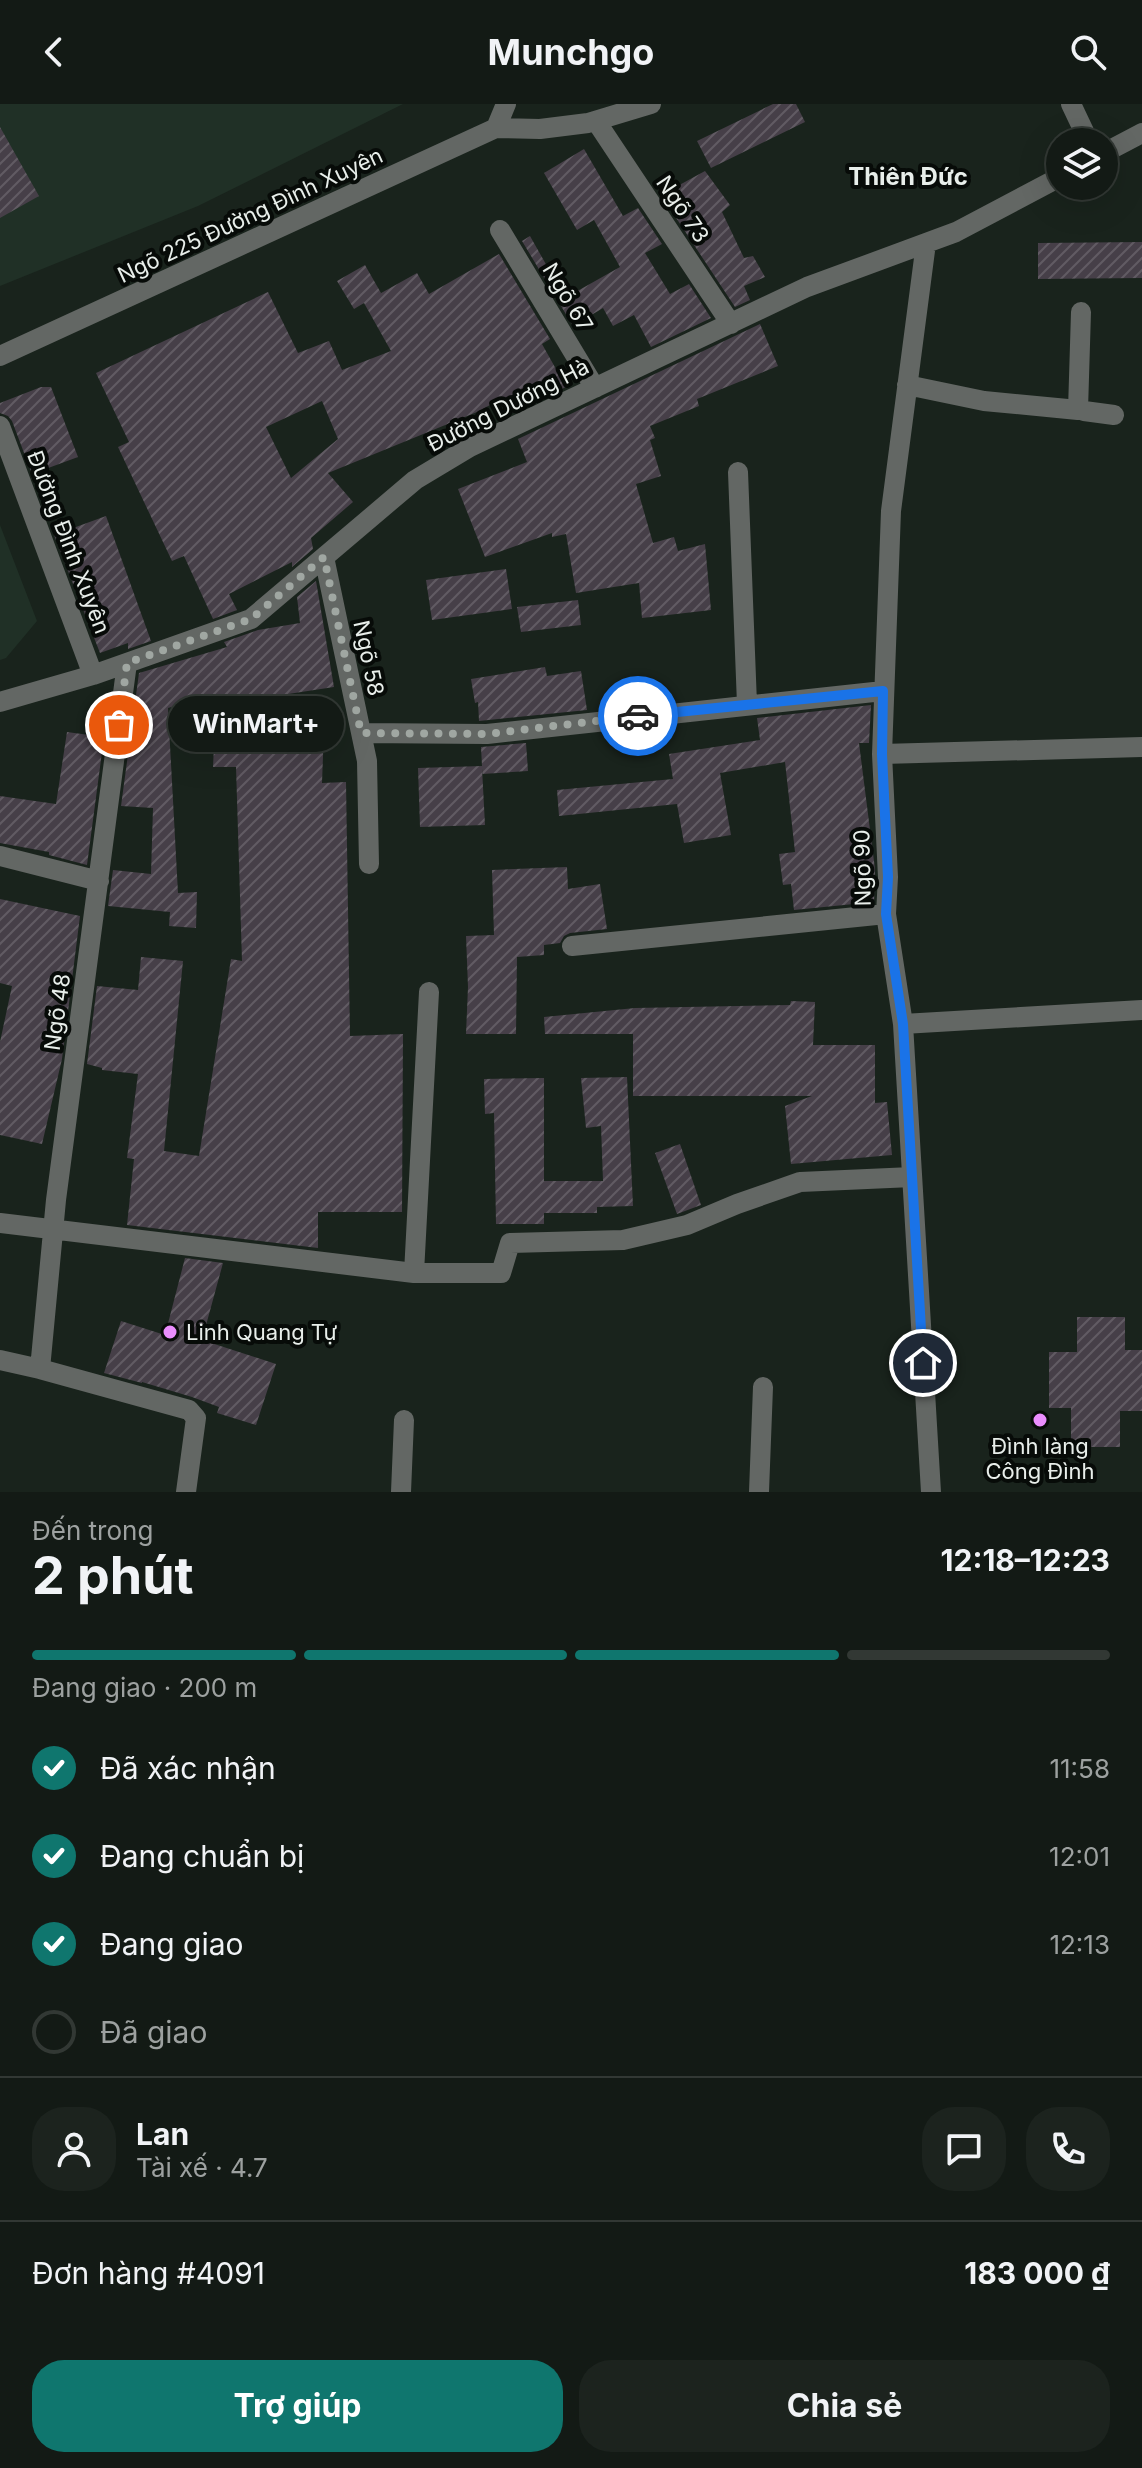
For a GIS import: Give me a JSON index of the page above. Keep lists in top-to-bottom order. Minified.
{"streets":{"street":["Ngõ 73","Ngõ 225 Đường Đình Xuyên","Ngõ 67","Đường Dương Hà","Đường Đình Xuyên","Ngõ 58","Ngõ 90","Ngõ 48"]},"crossings":[["Ngõ 73","Đường Dương Hà"],["Ngõ 67","Đường Dương Hà"],["Đường Dương Hà","Đường Đình Xuyên"],["Đường Dương Hà","Ngõ 58"],["Đường Dương Hà","Ngõ 90"],["Đường Dương Hà","Ngõ 48"]],"districts":["Thiên Đức"],"places":["WinMart+","Linh Quang Tự","Đình làng Công Đình"],"page":{"header":"Munchgo","bubble":"WinMart+","heading":["2 phút","Đến trong","12:18–12:23"],"panel":["Lan","Tài xế · 4.7","Đơn hàng #4091","183 000 ₫"],"bar":"Đang giao · 200 m","list":[["Đã xác nhận","11:58"],["Đang chuẩn bị","12:01"],["Đang giao","12:13"],"Đã giao"],"buttons":["Trợ giúp","Chia sẻ"]}}
